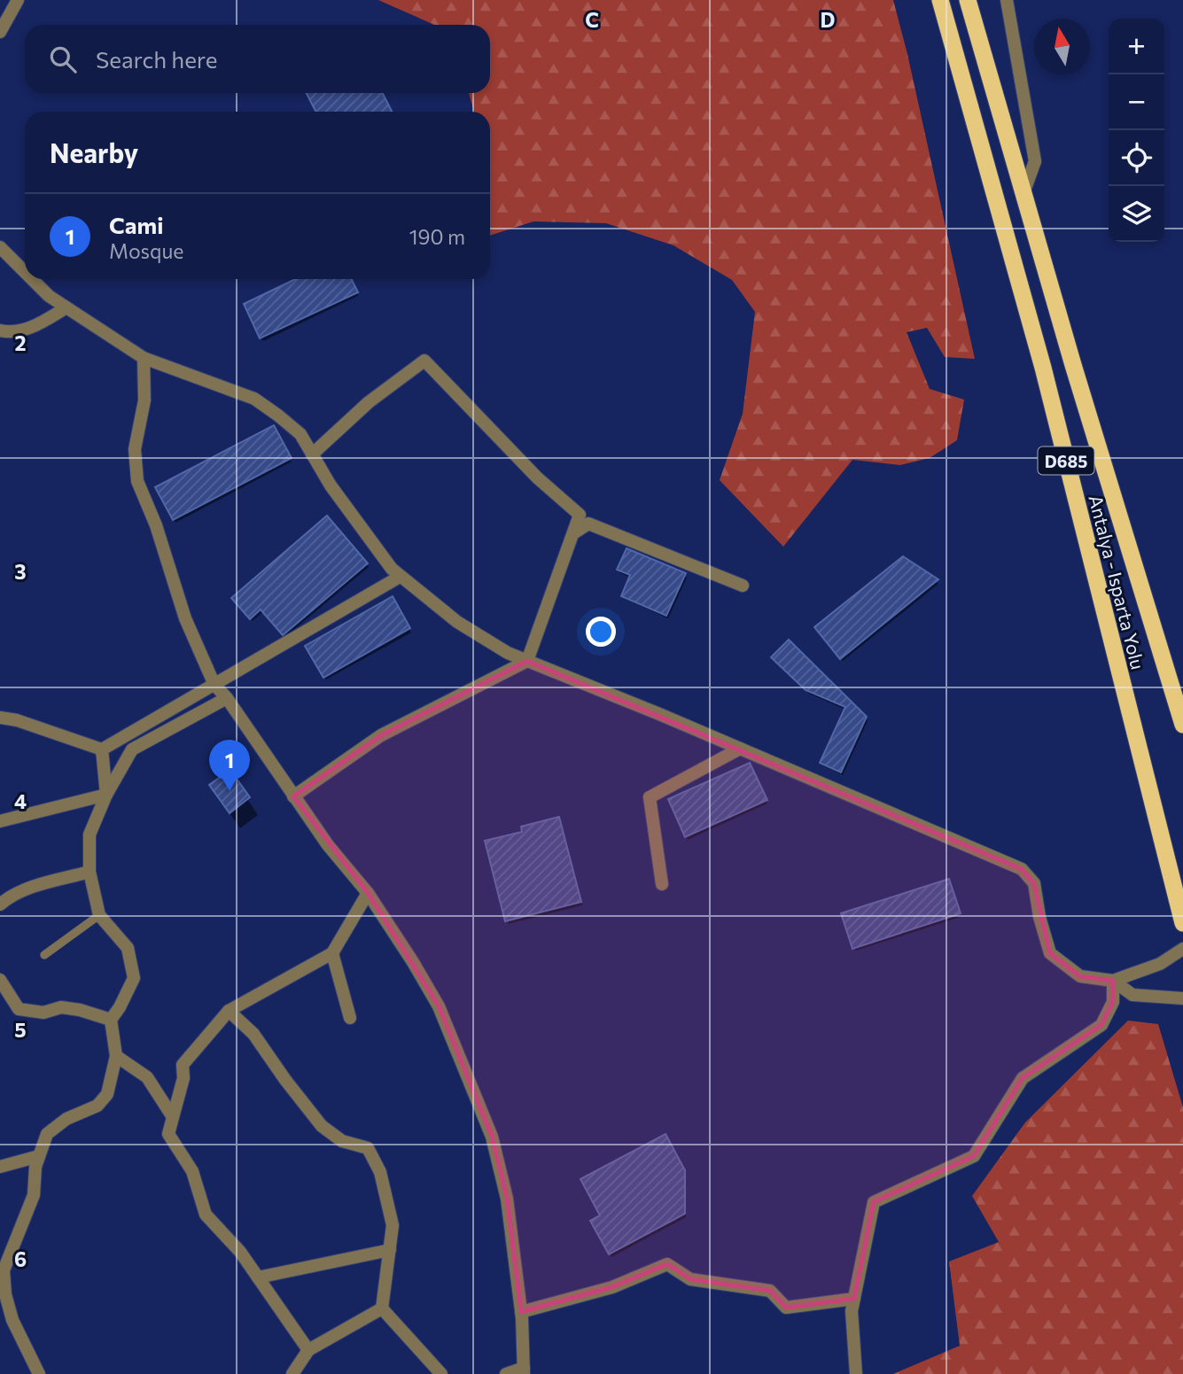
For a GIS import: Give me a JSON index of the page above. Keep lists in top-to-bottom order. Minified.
{"streets":{"highway":["D685","Antalya - Isparta Yolu"]},"north":"top","page":{"map_buttons":["+","−"],"search":"Search here","heading":"Nearby","list":[{"mark":"1","name":"Cami","note":"Mosque","value":"190 m"}],"pins":"1"},"grid":{"columns":["C","D"],"rows":["2","3","4","5","6"]}}
